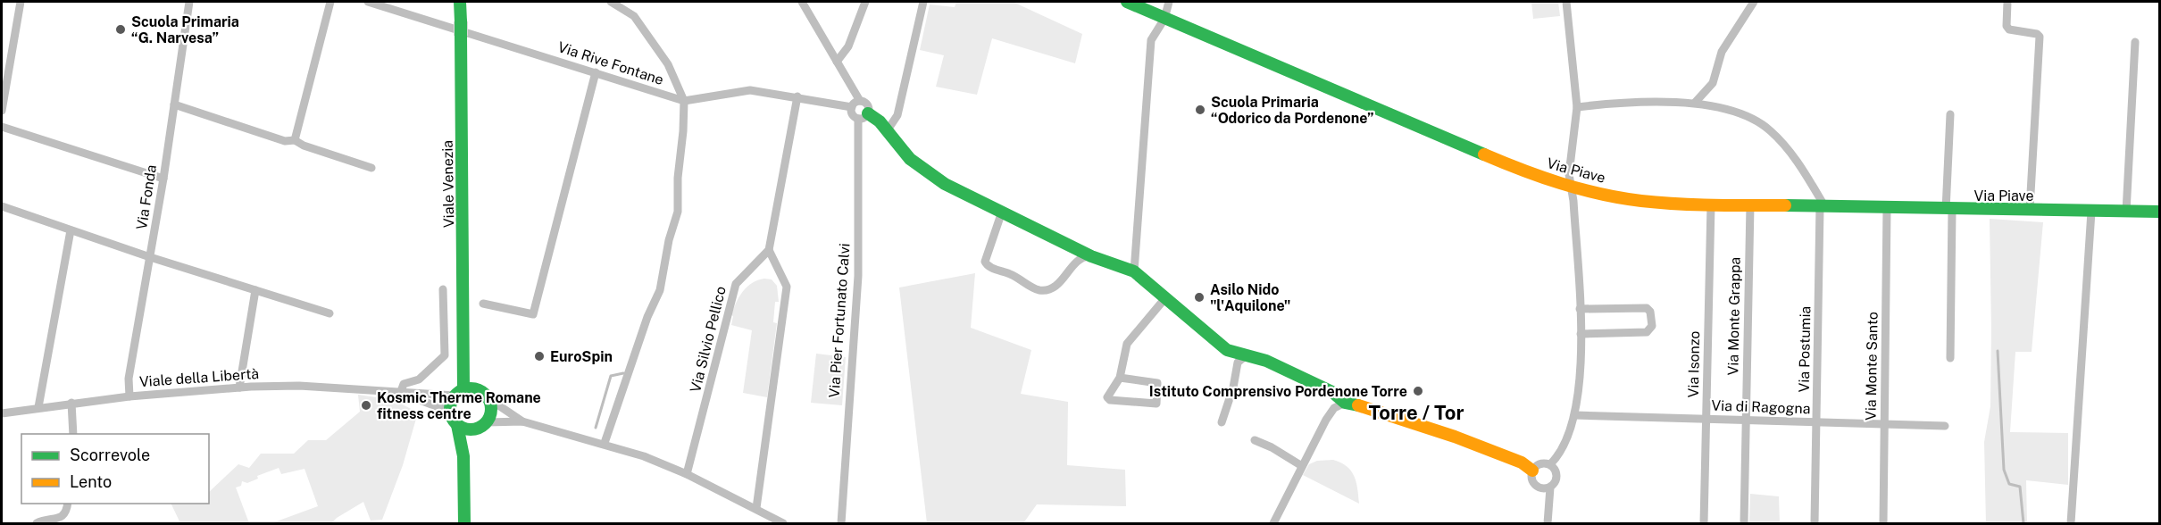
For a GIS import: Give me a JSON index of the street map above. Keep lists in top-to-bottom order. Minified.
{"streets":{"street":["Via Rive Fontane","Via Piave","Viale Venezia","Via Fonda","Via Monte Grappa","Via Pier Fortunato Calvi","Via Silvio Pellico","Via Postumia","Via Isonzo","Via Monte Santo","Viale della Libertà","Via di Ragogna"]},"crossings":[["Via Piave","Via Monte Grappa"],["Via Piave","Via Postumia"],["Via Piave","Via Isonzo"],["Via Piave","Via Monte Santo"],["Viale Venezia","Viale della Libertà"],["Via Fonda","Viale della Libertà"],["Via Monte Grappa","Via di Ragogna"],["Via Postumia","Via di Ragogna"],["Via Isonzo","Via di Ragogna"],["Via Monte Santo","Via di Ragogna"]],"districts":["Torre / Tor"],"places":["Scuola Primaria “G. Narvesa”","Scuola Primaria “Odorico da Pordenone”","Asilo Nido \"l'Aquilone\"","EuroSpin","Istituto Comprensivo Pordenone Torre","Kosmic Therme Romane fitness centre"],"legend":["Scorrevole","Lento"]}
